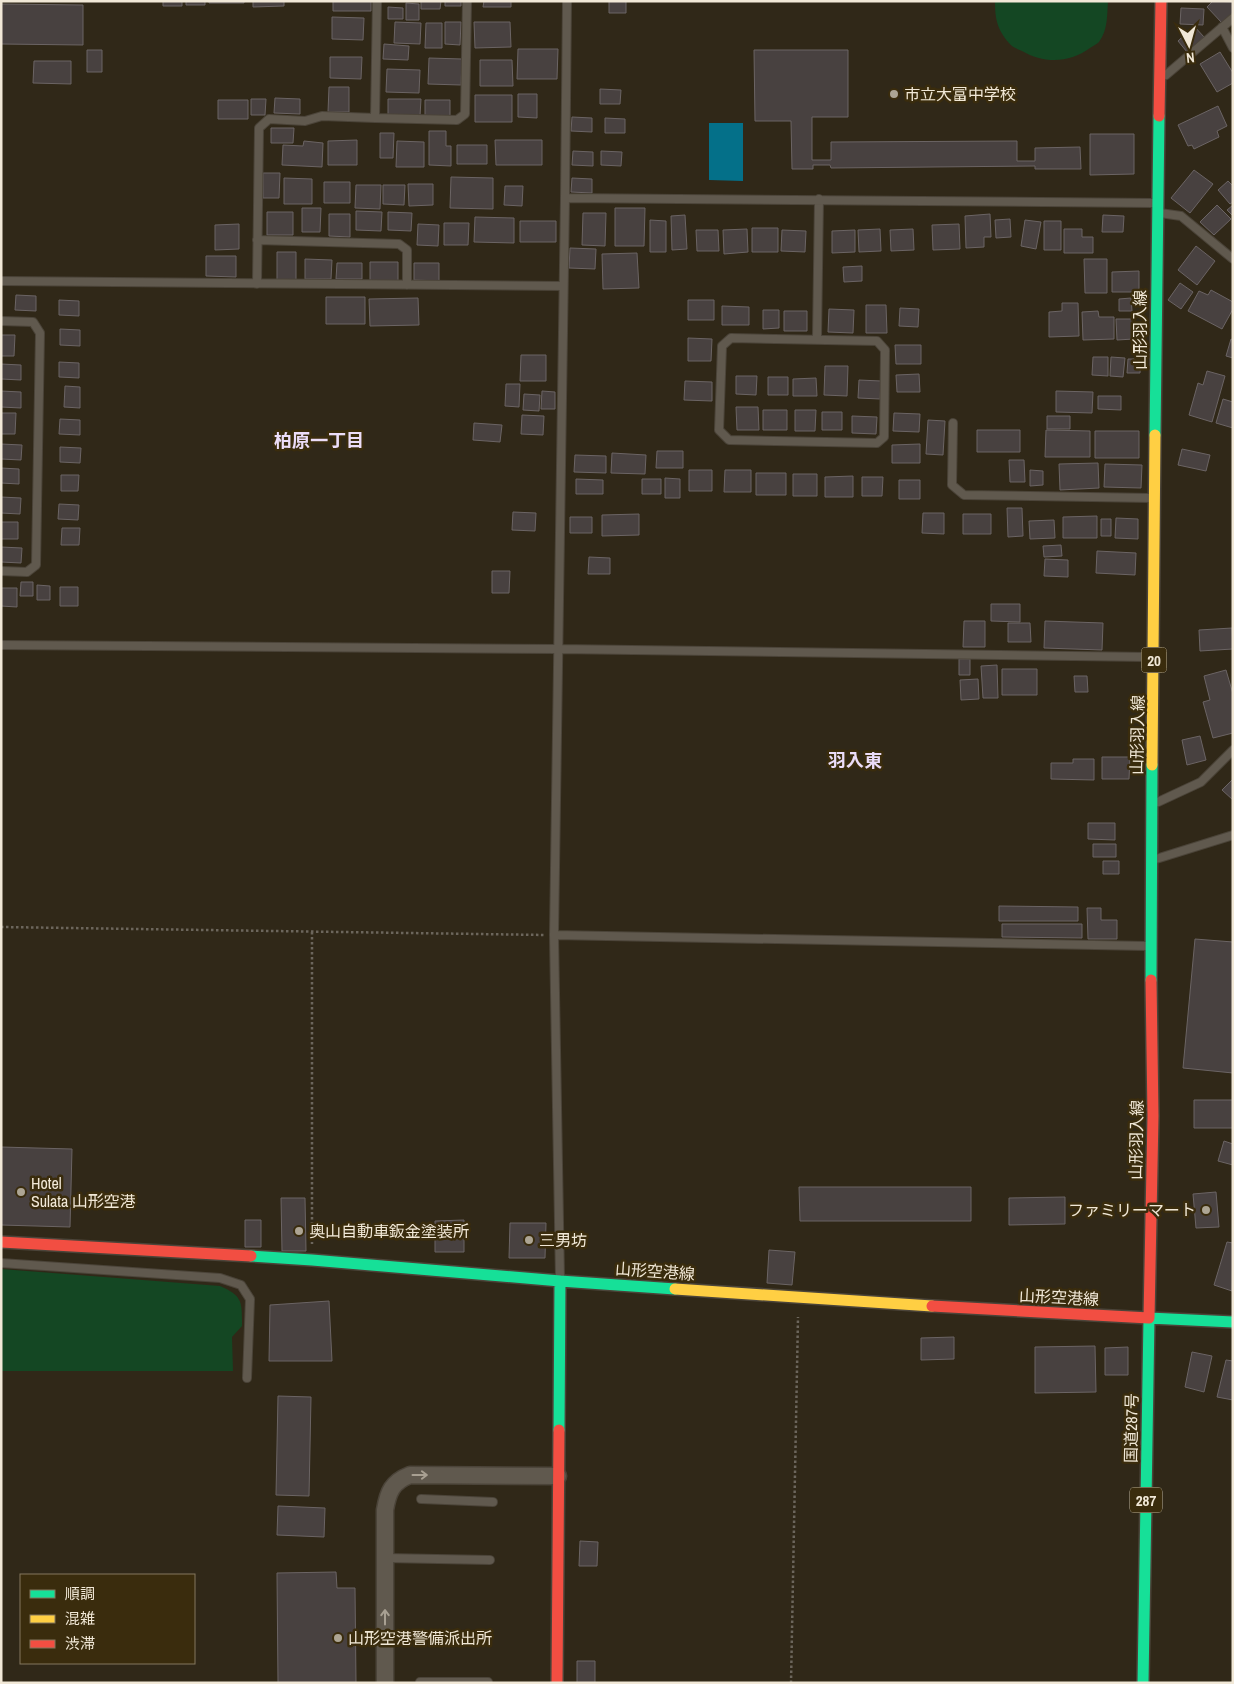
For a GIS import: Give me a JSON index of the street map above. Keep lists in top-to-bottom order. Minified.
{"streets":{"main road":["山形羽入線","20","山形空港線","国道287号","287"]},"crossings":[["山形羽入線","山形空港線"],["山形羽入線","国道287号"],["山形空港線","国道287号"]],"districts":["柏原一丁目","羽入東"],"places":["市立大富中学校","Hotel Sulata 山形空港","ファミリーマート","奥山自動車鈑金塗装所","三男坊","山形空港警備派出所"],"legend":["順調","混雑","渋滞"],"north":"bottom"}
